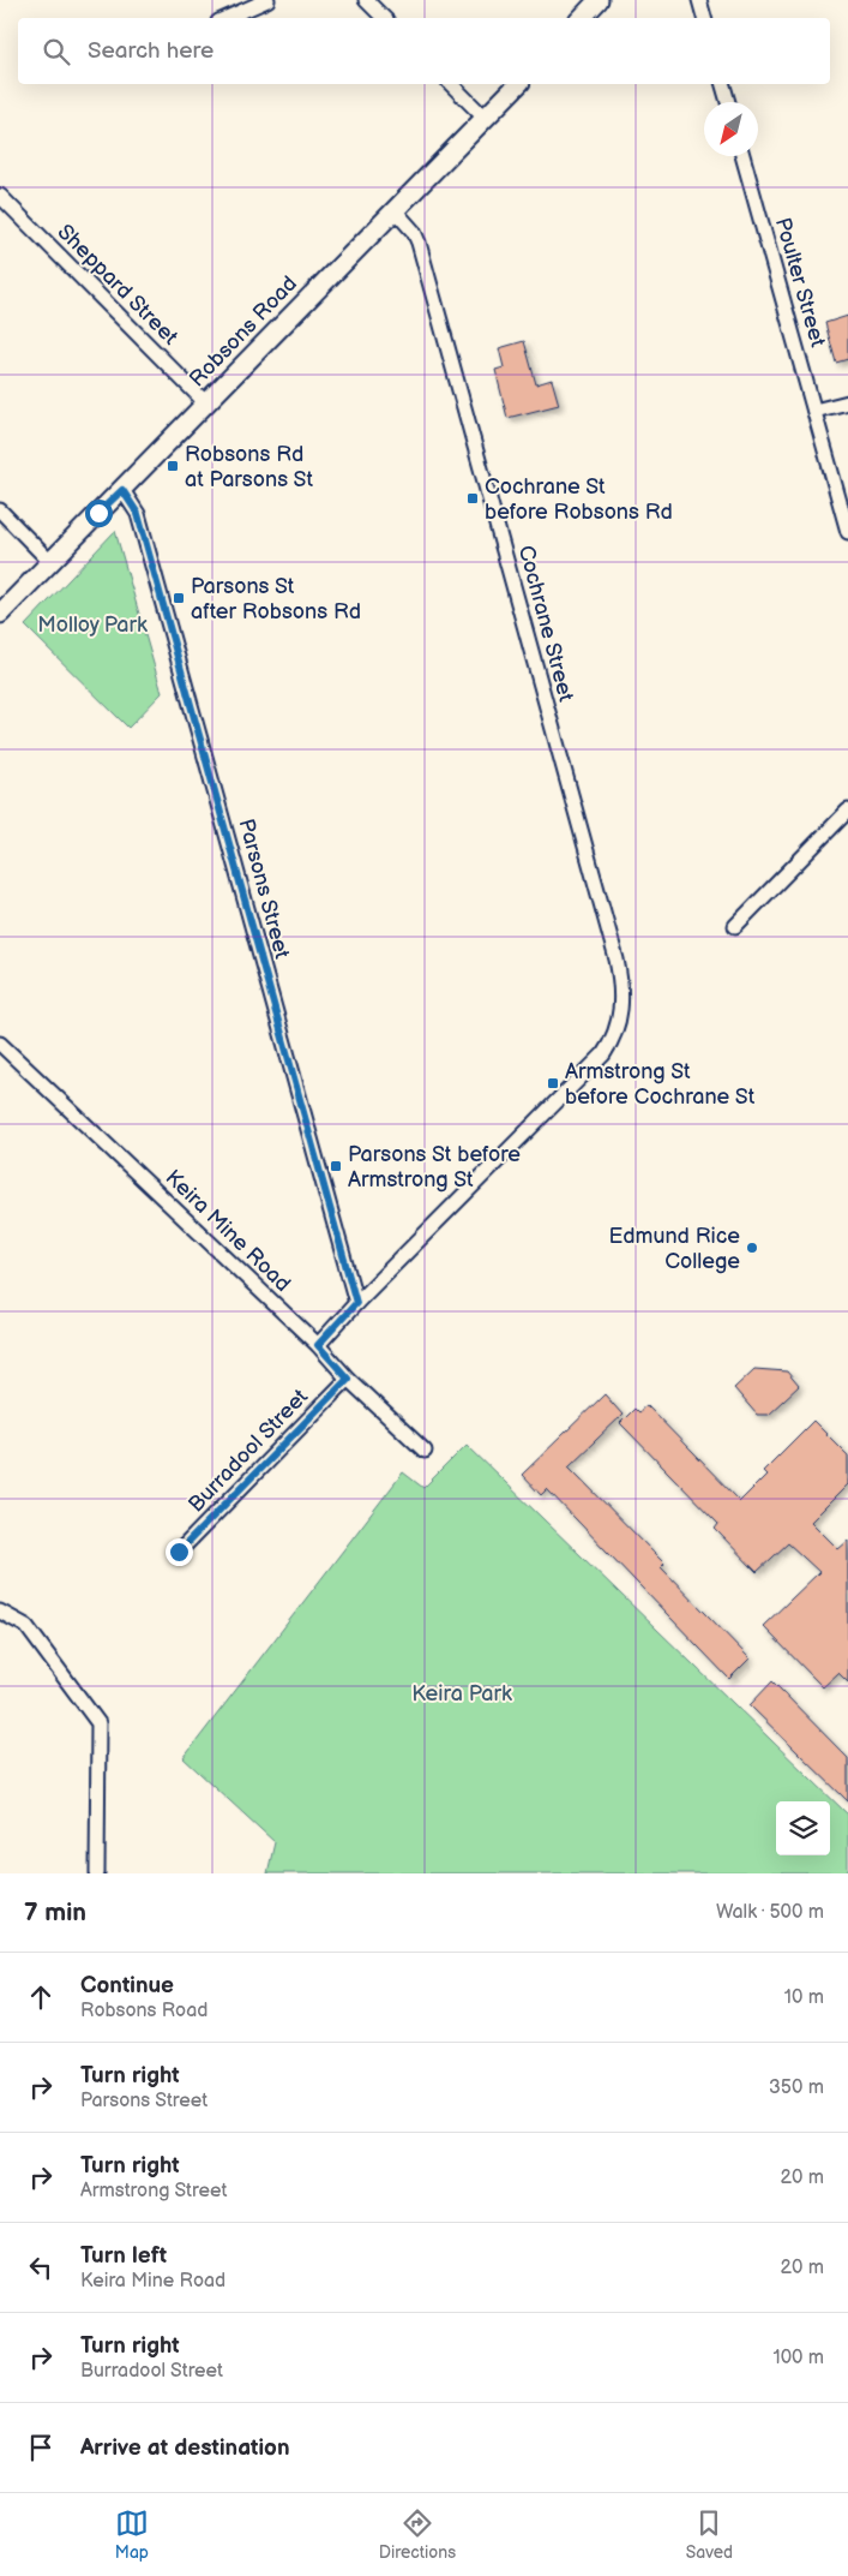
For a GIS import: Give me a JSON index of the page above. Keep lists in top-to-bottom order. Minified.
{"streets":{"main road":["Robsons Road"],"street":["Poulter Street","Sheppard Street","Cochrane Street","Parsons Street","Keira Mine Road","Burradool Street"]},"crossings":[["Sheppard Street","Robsons Road"],["Robsons Road","Cochrane Street"],["Robsons Road","Parsons Street"],["Cochrane Street","Parsons Street"],["Cochrane Street","Keira Mine Road"],["Keira Mine Road","Burradool Street"]],"parks":["Molloy Park","Keira Park"],"places":{"transit":["Robsons Rd at Parsons St","Cochrane St before Robsons Rd","Parsons St after Robsons Rd","Armstrong St before Cochrane St","Parsons St before Armstrong St"],"other":["Edmund Rice College"]},"north":"bottom left","page":{"search":"Search here","heading":["7 min","Walk · 500 m"],"list":[["Continue","Robsons Road","10 m"],["Turn right","Parsons Street","350 m"],["Turn right","Armstrong Street","20 m"],["Turn left","Keira Mine Road","20 m"],["Turn right","Burradool Street","100 m"],"Arrive at destination"],"nav":["Map","Directions","Saved"]}}
